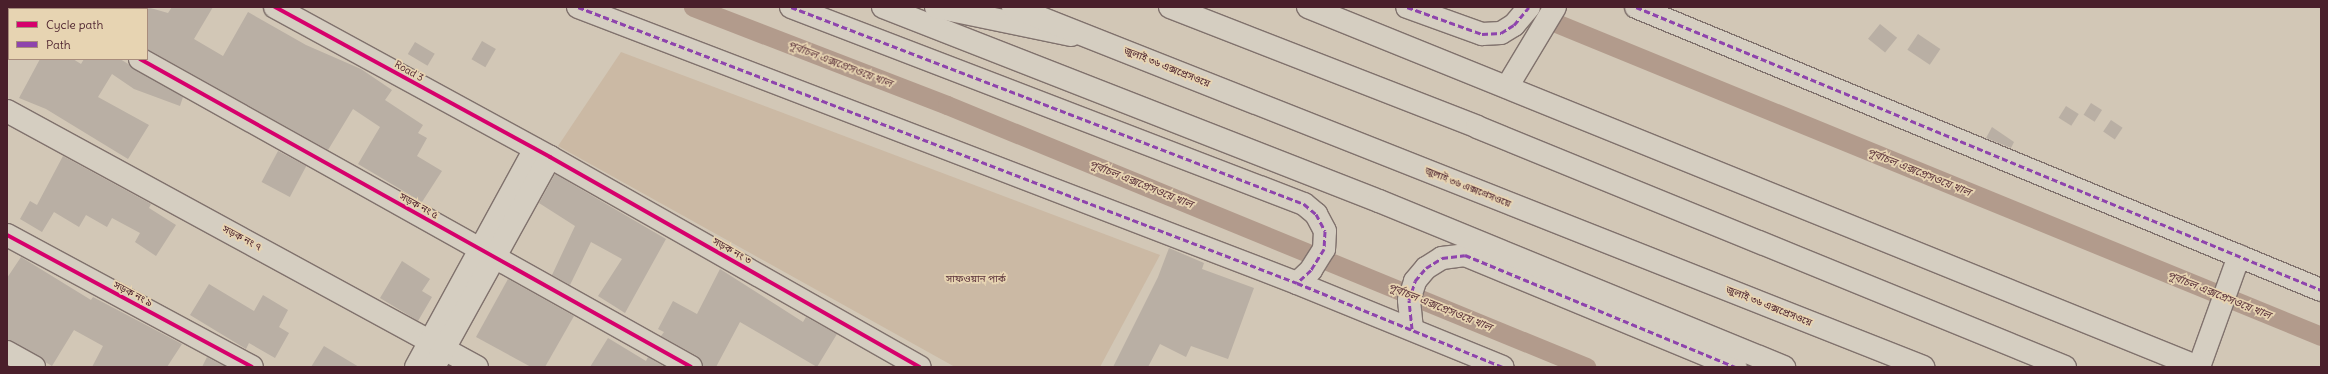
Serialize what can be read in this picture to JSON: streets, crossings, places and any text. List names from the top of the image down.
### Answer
{
  "streets": {
    "main road": [
      "জুলাই ৩৬ এক্সপ্রেসওয়ে",
      "Road 3",
      "সড়ক নং ৫",
      "সড়ক নং ৭",
      "সড়ক নং ৩",
      "সড়ক নং ৯"
    ]
  },
  "crossings": [
    ["Road 3", "সড়ক নং ৩"]
  ],
  "water": ["পূর্বাচল এক্সপ্রেসওয়ে খাল"],
  "parks": ["সাফওয়ান পার্ক"],
  "legend": ["Cycle path", "Path"]
}
